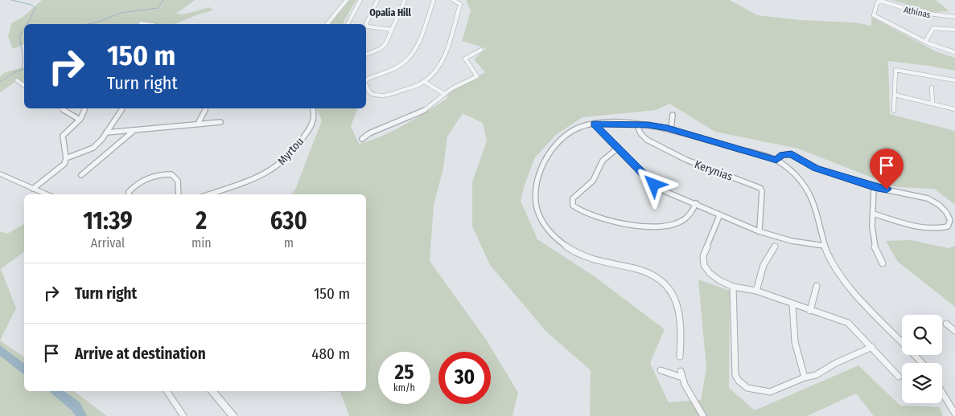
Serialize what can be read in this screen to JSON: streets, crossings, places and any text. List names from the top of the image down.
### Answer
{
  "streets": {
    "street": ["Athinas", "Myrtou", "Kerynias"]
  },
  "districts": ["Opalia Hill"],
  "page": {
    "turn": ["150 m", "Turn right"],
    "eta": [
      "11:39",
      "Arrival",
      "2",
      "min",
      "630",
      "m"
    ],
    "list": [
      {
        "name": "Turn right",
        "value": "150 m"
      },
      {
        "name": "Arrive at destination",
        "value": "480 m"
      }
    ],
    "speed": "25 km/h",
    "limit": "30"
  }
}
